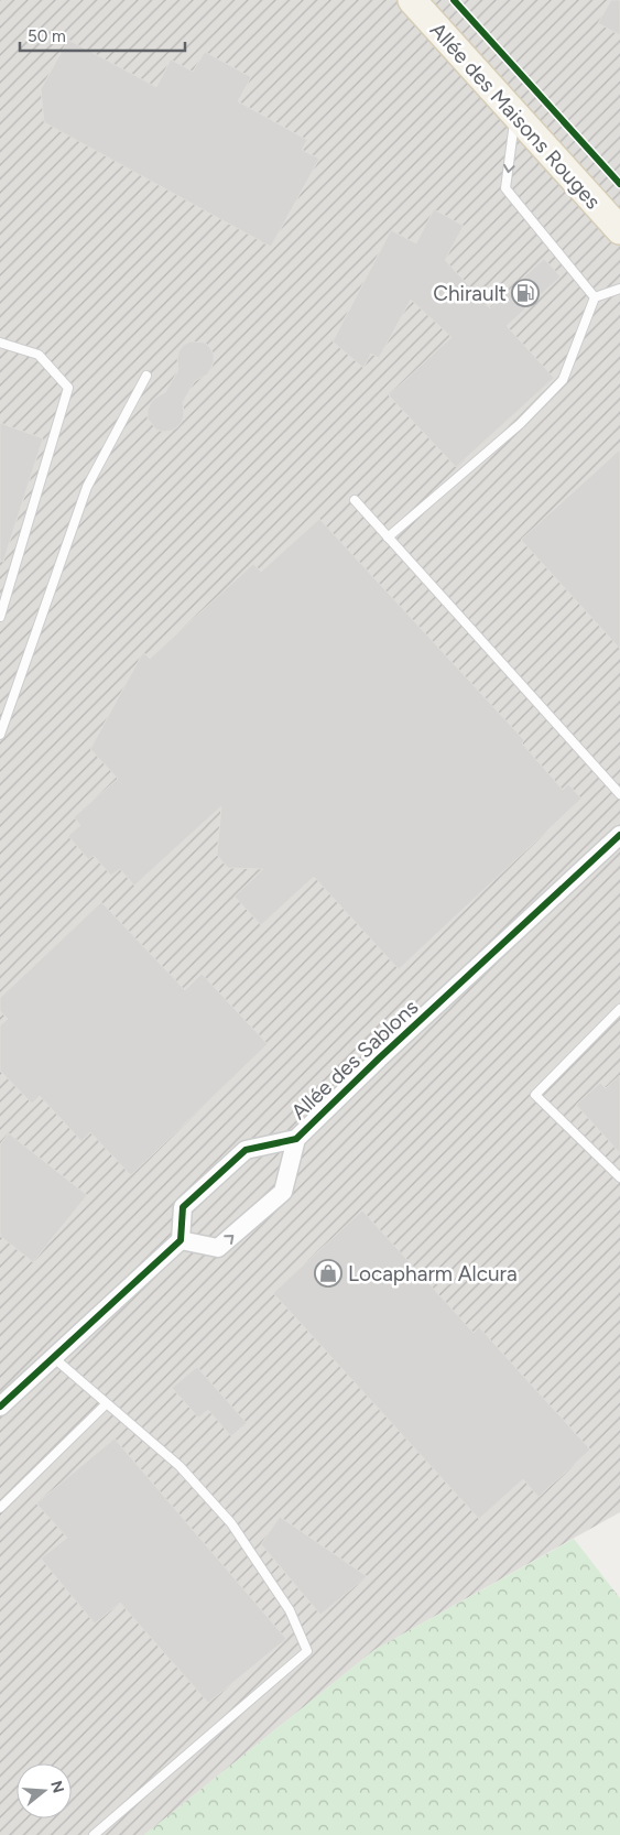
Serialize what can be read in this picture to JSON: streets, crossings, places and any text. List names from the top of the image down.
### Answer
{
  "streets": {
    "main road": ["Allée des Maisons Rouges"],
    "street": ["Allée des Sablons"]
  },
  "places": {
    "fuel station": ["Chirault"],
    "shop": ["Locapharm Alcura"]
  },
  "scale_bar": "50 m",
  "north": "right"
}
